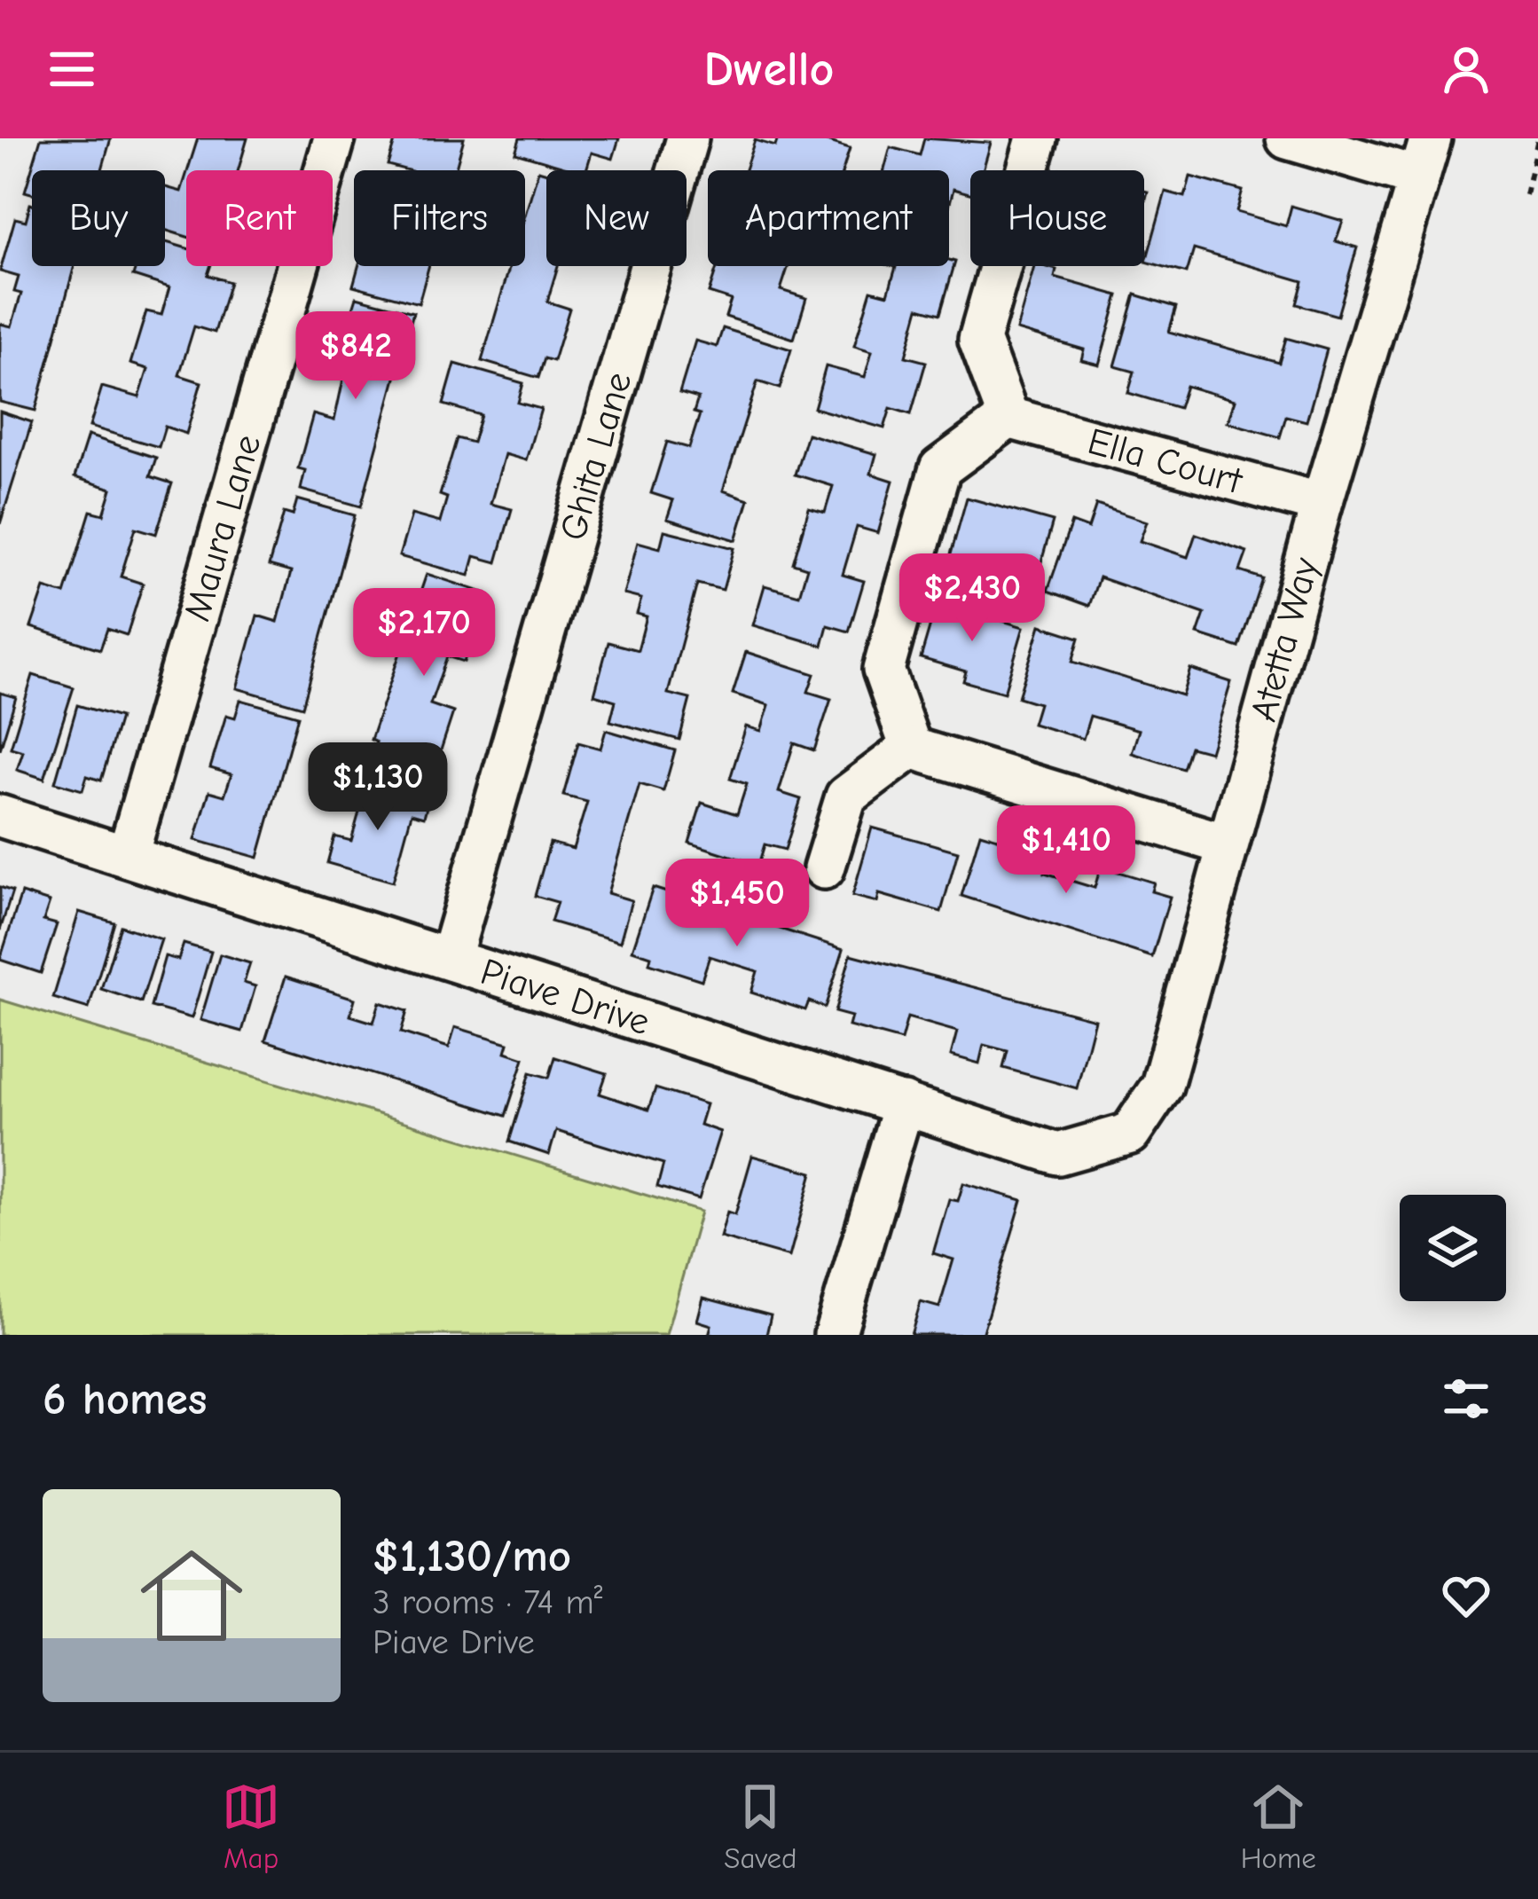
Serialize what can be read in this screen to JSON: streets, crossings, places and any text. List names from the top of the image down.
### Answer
{
  "streets": {
    "street": [
      "Ghita Lane",
      "Ella Court",
      "Maura Lane",
      "Atetta Way",
      "Piave Drive"
    ]
  },
  "crossings": [
    ["Ghita Lane", "Piave Drive"],
    ["Ella Court", "Atetta Way"],
    ["Maura Lane", "Piave Drive"],
    ["Atetta Way", "Piave Drive"]
  ],
  "page": {
    "header": "Dwello",
    "chip": [
      "Buy",
      "Rent",
      "Filters",
      "New",
      "Apartment",
      "House"
    ],
    "price": [
      "$842",
      "$2,430",
      "$2,170",
      "$1,130",
      "$1,410",
      "$1,450"
    ],
    "heading": "6 homes",
    "list": [
      {
        "name": "$1,130/mo",
        "note": "3 rooms · 74 m² · Piave Drive"
      }
    ],
    "tabs": ["Map", "Saved", "Home"]
  }
}
